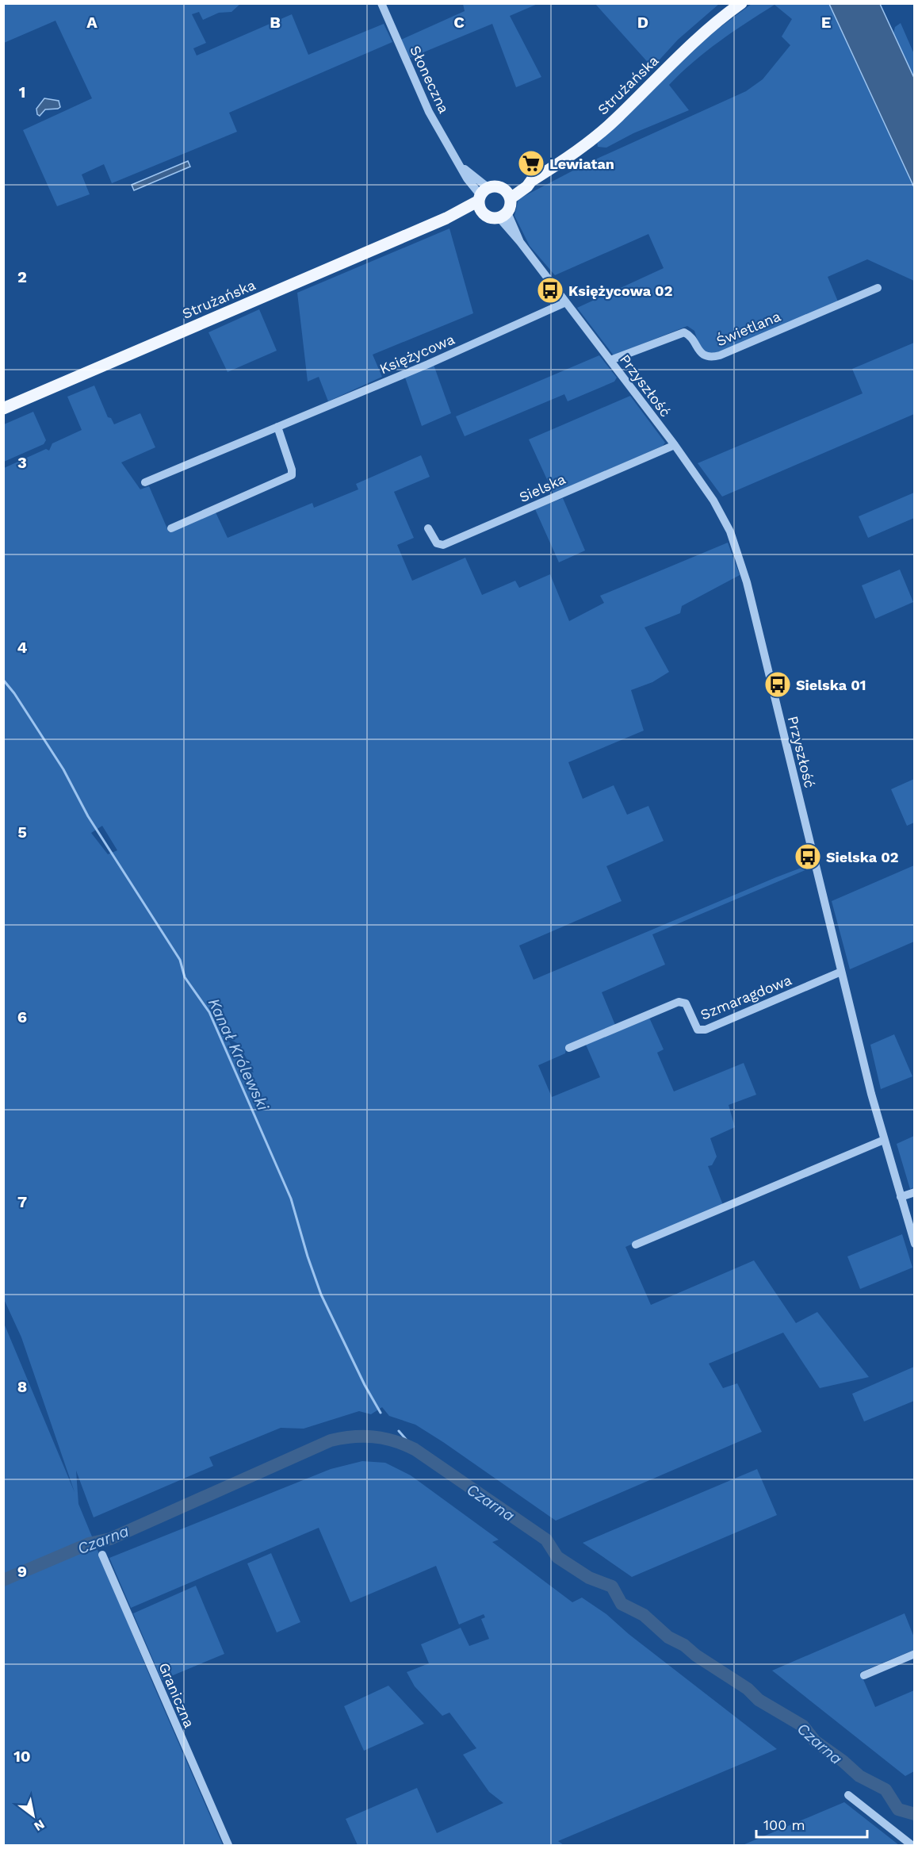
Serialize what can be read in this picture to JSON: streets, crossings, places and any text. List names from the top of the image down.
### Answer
{
  "streets": {
    "main road": ["Strużańska"],
    "street": [
      "Słoneczna",
      "Świetlana",
      "Księżycowa",
      "Przyszłość",
      "Sielska",
      "Szmaragdowa",
      "Graniczna"
    ]
  },
  "crossings": [
    ["Słoneczna", "Strużańska"],
    ["Świetlana", "Przyszłość"],
    ["Księżycowa", "Przyszłość"],
    ["Przyszłość", "Sielska"],
    ["Przyszłość", "Szmaragdowa"]
  ],
  "water": ["Kanał Królewski", "Czarna"],
  "places": {
    "supermarket": ["Lewiatan"],
    "bus stop": ["Księżycowa 02", "Sielska 01", "Sielska 02"]
  },
  "scale_bar": "100 m",
  "north": "bottom right",
  "grid": {
    "columns": [
      "A",
      "B",
      "C",
      "D",
      "E"
    ],
    "rows": [
      "1",
      "2",
      "3",
      "4",
      "5",
      "6",
      "7",
      "8",
      "9",
      "10"
    ]
  }
}
